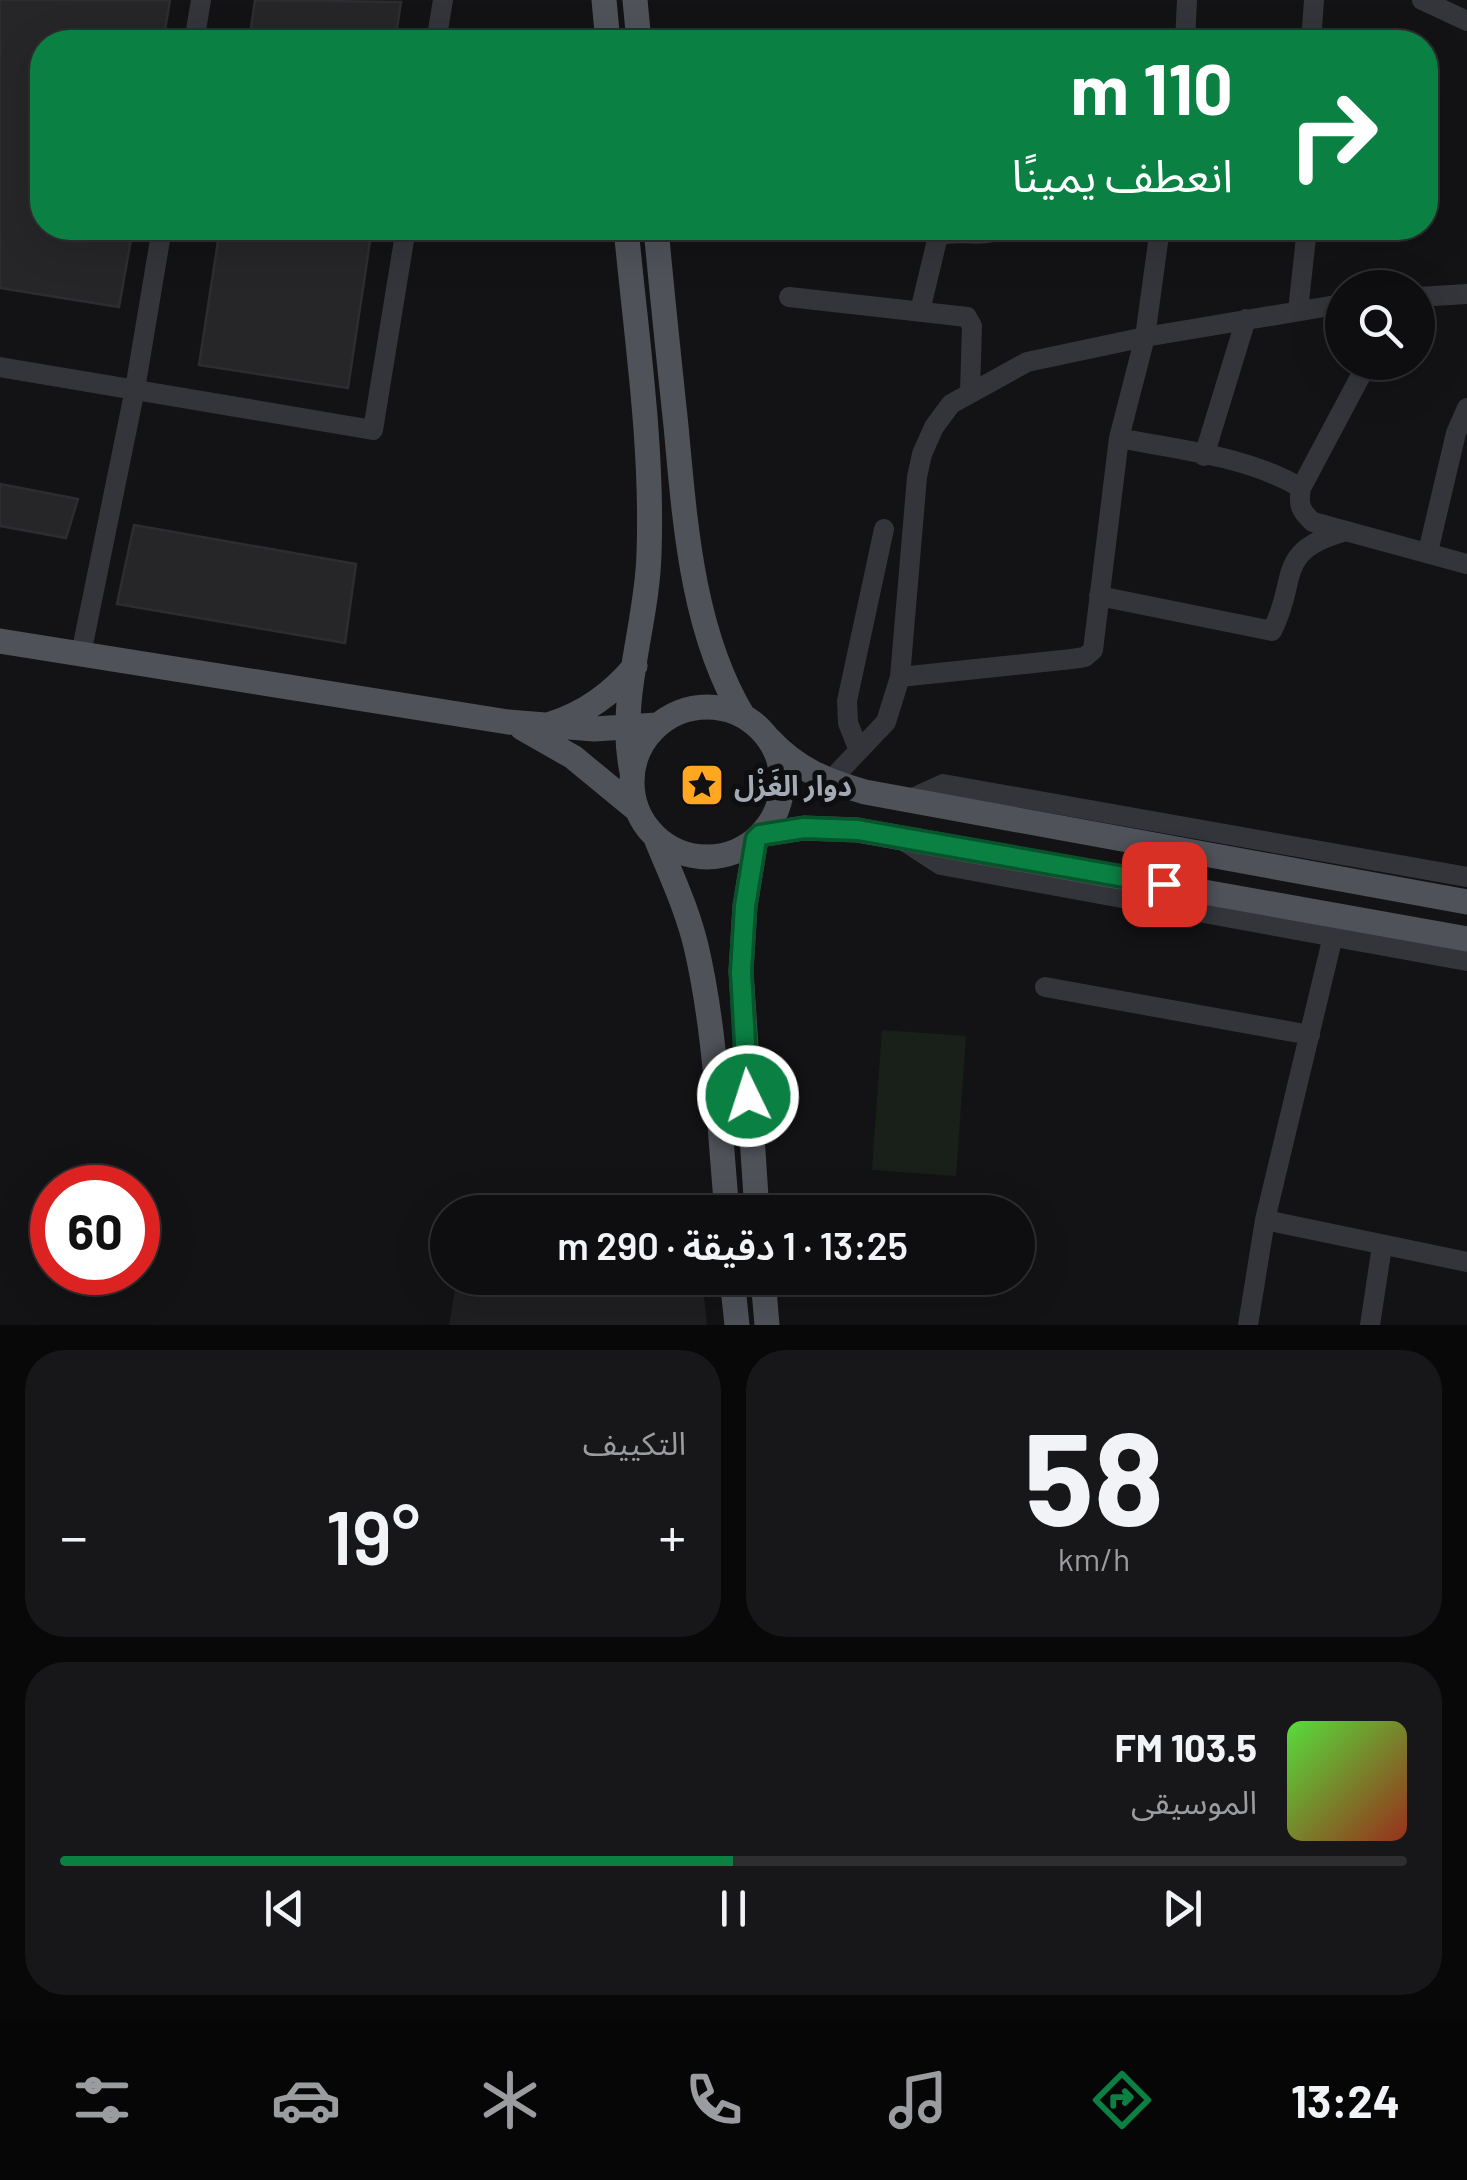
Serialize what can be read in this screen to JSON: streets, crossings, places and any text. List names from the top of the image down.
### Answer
{
  "places": {
    "place": ["دوار الغَزْل"]
  },
  "page": {
    "turn": ["110 m", "انعطف يمينًا"],
    "limit": "60",
    "trip": "13:25 · 1 دقيقة · 290 m",
    "tile": [
      ["58", "km/h"],
      "التكييف"
    ],
    "heat": ["−", "19°", "+"],
    "song": ["103.5 FM", "الموسيقى"],
    "tabs": "13:24"
  }
}
